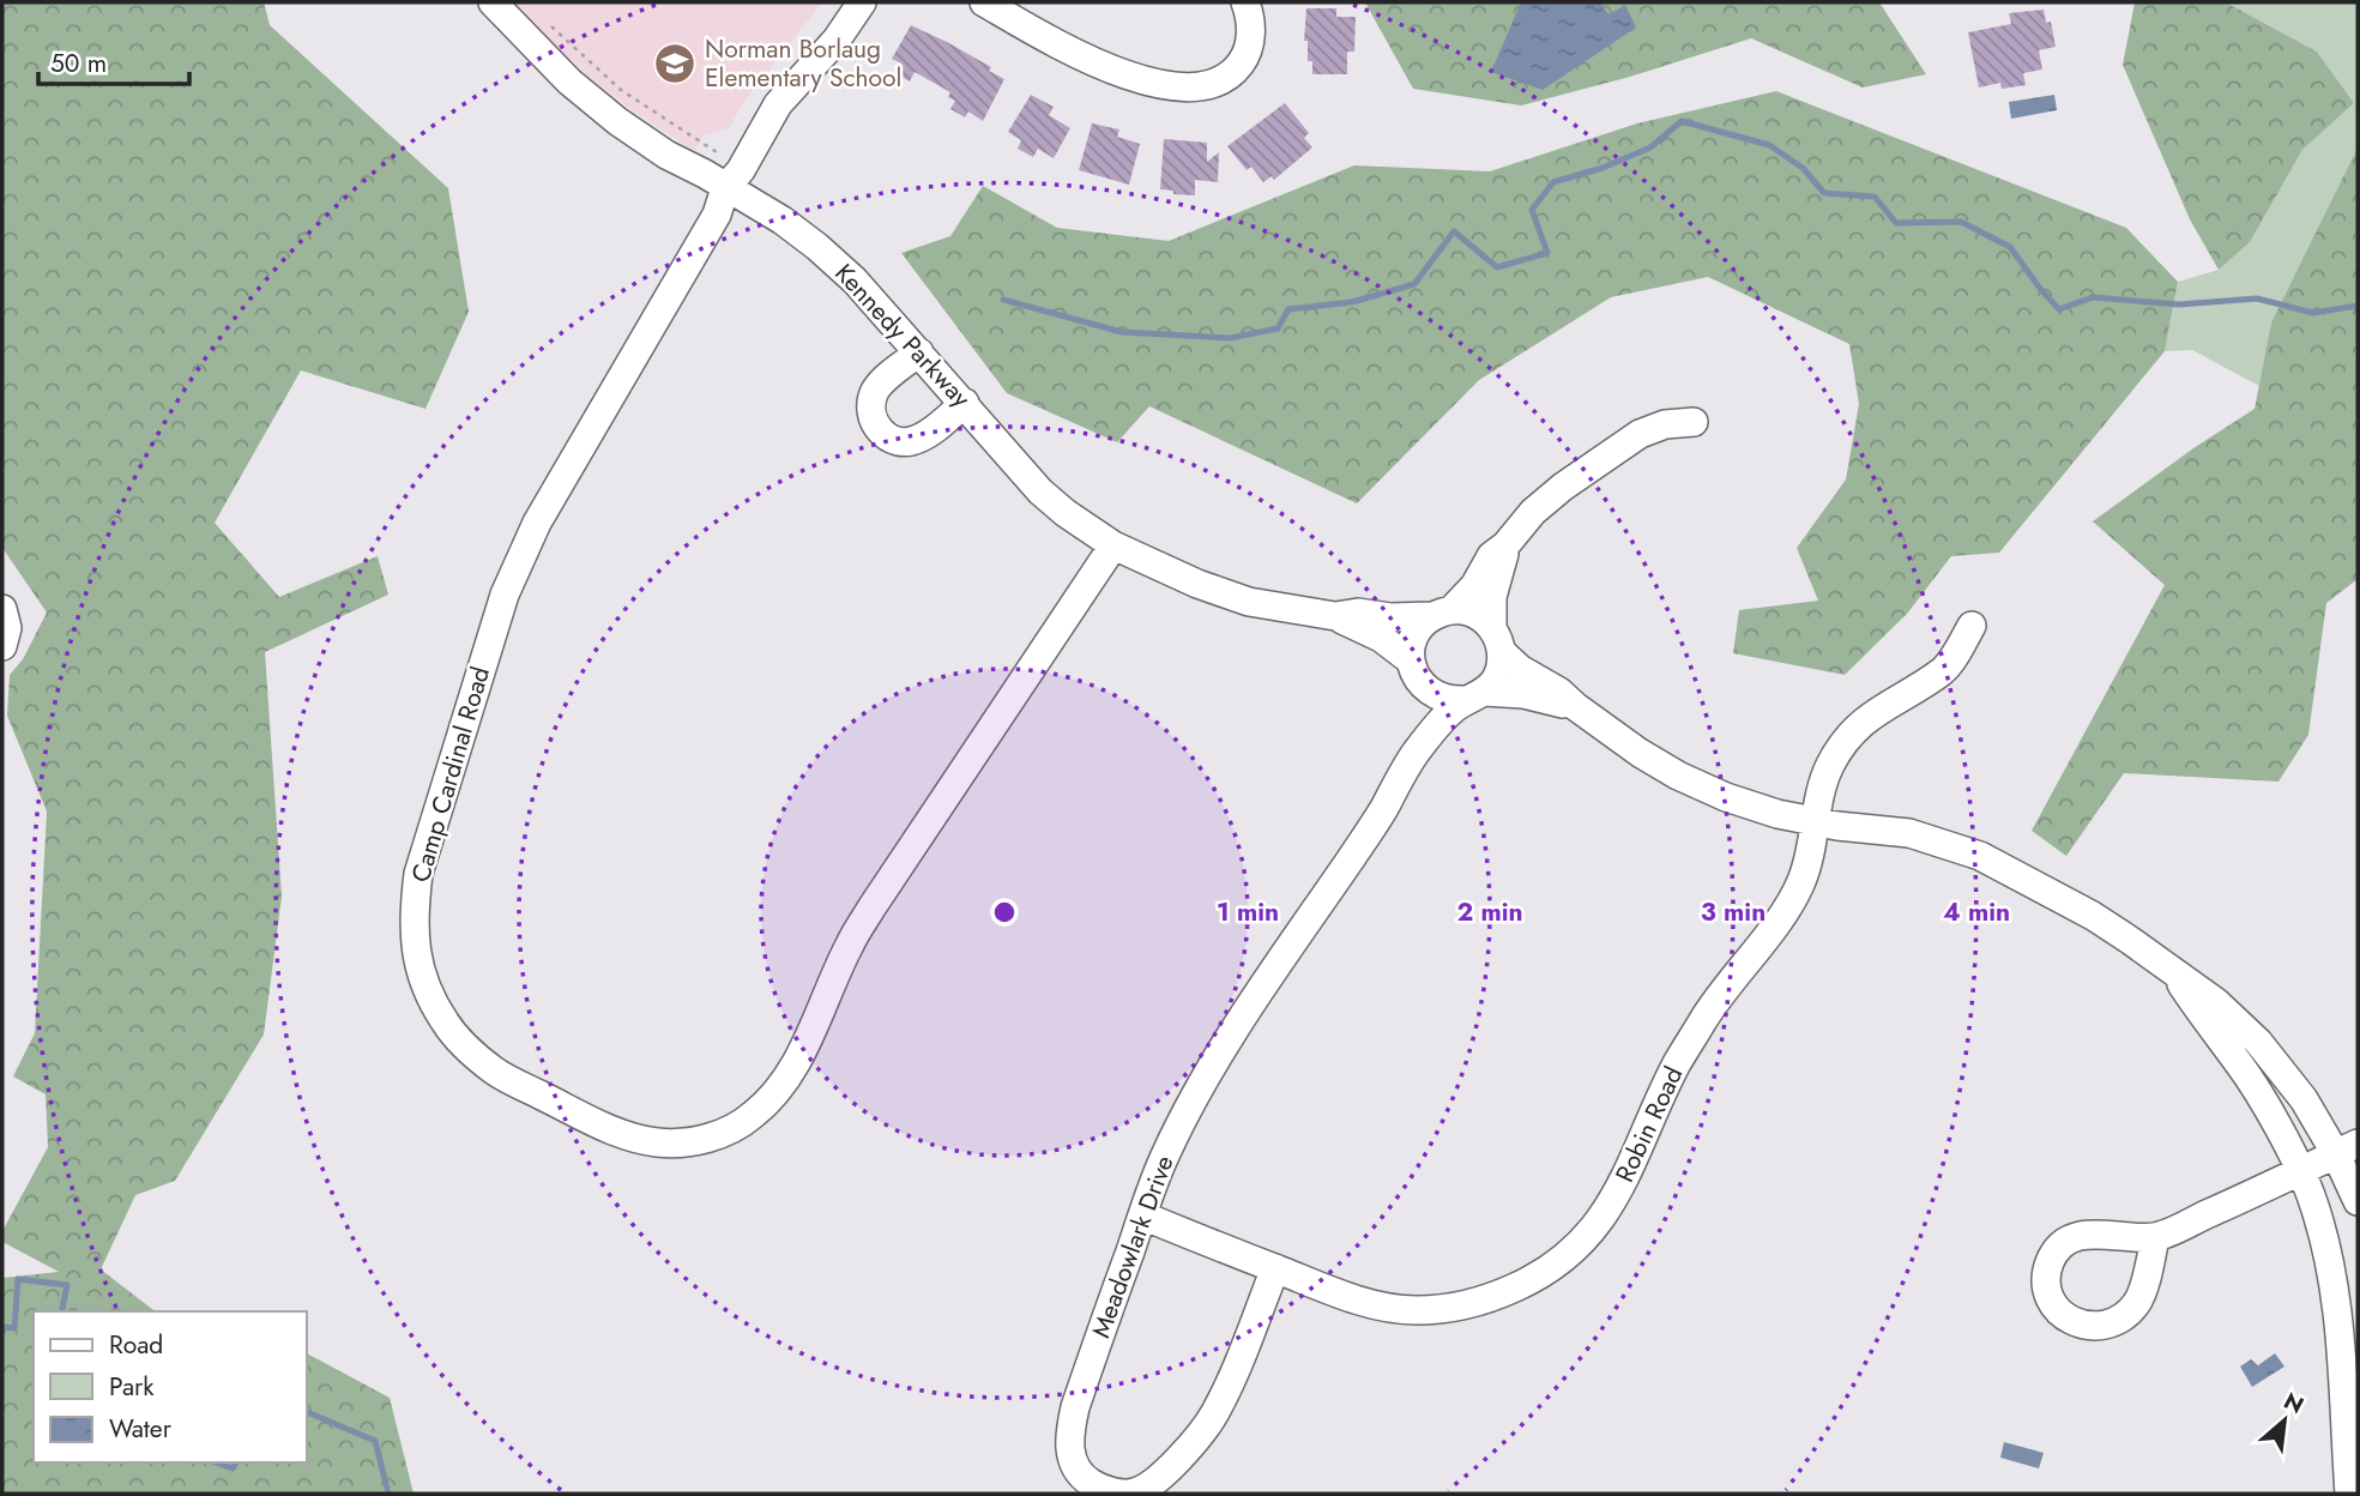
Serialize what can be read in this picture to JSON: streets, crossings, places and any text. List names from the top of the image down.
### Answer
{
  "streets": {
    "street": [
      "Kennedy Parkway",
      "Camp Cardinal Road",
      "Robin Road",
      "Meadowlark Drive"
    ]
  },
  "crossings": [
    ["Kennedy Parkway", "Camp Cardinal Road"],
    ["Kennedy Parkway", "Meadowlark Drive"],
    ["Robin Road", "Meadowlark Drive"]
  ],
  "places": {
    "school or university": ["Norman Borlaug Elementary School"]
  },
  "legend": ["Road", "Park", "Water"],
  "scale_bar": "50 m",
  "north": "top right",
  "rings": [
    "1 min",
    "2 min",
    "3 min",
    "4 min"
  ]
}
